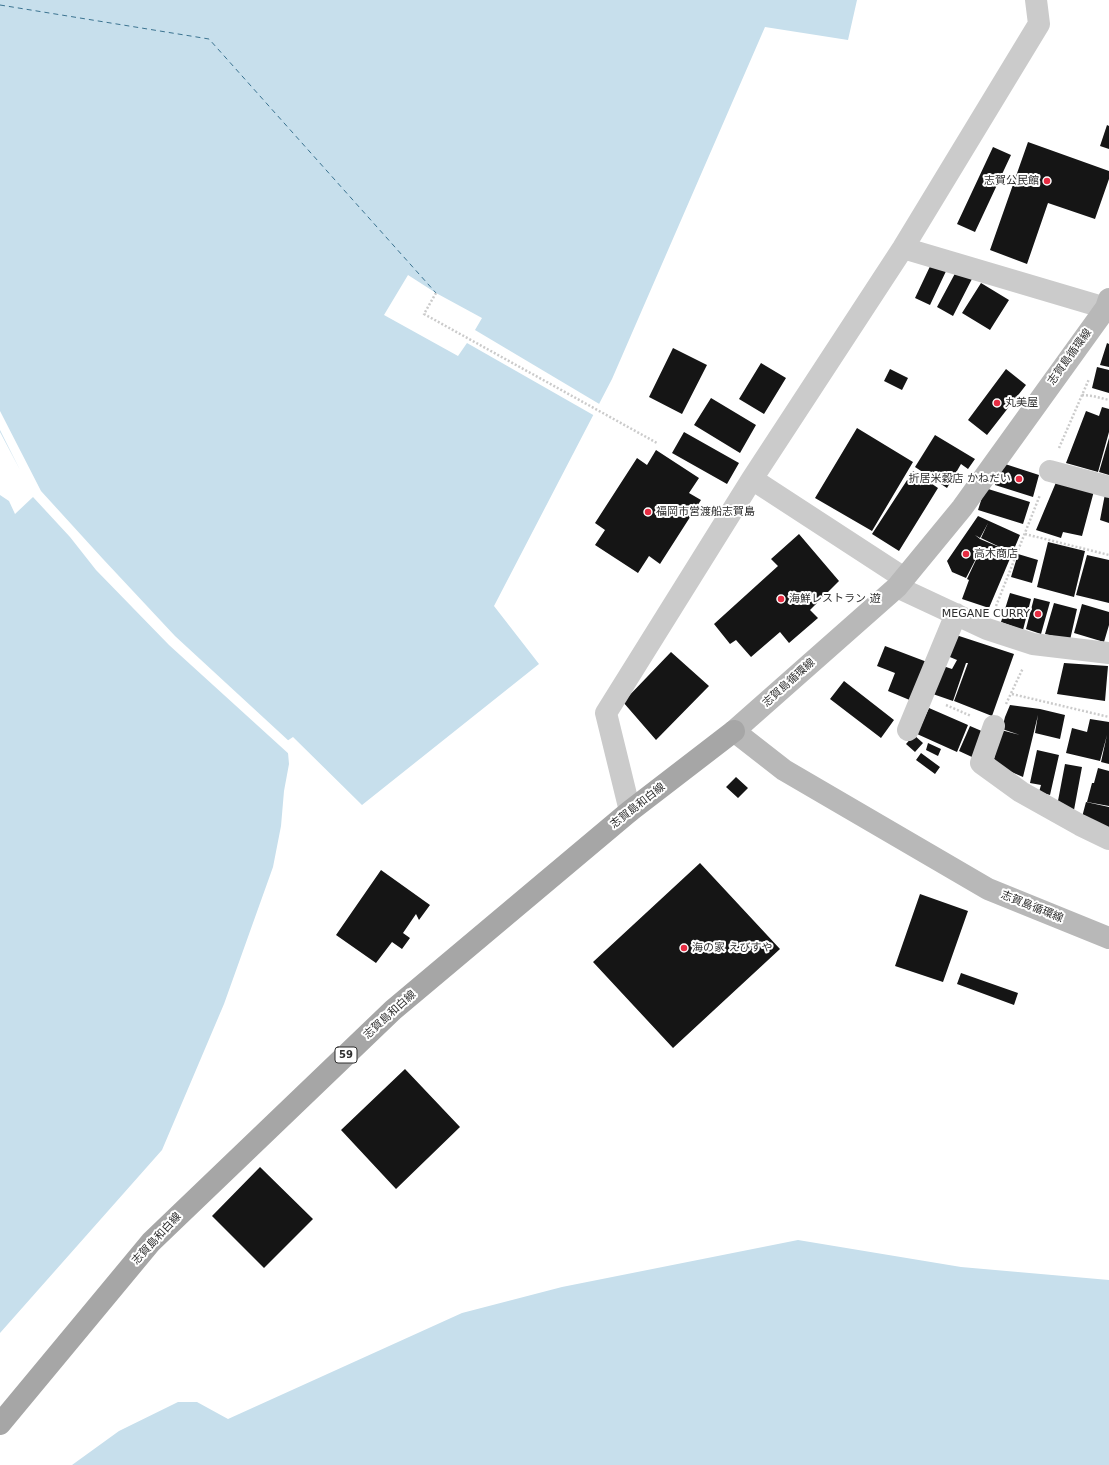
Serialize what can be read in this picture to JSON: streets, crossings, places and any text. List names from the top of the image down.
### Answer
{
  "streets": {
    "main road": ["志賀島循環線", "志賀島和白線", "59"]
  },
  "crossings": [
    ["志賀島循環線", "志賀島和白線"]
  ],
  "places": [
    "志賀公民館",
    "丸美屋",
    "折居米穀店 かねだい",
    "福岡市営渡船志賀島",
    "高木商店",
    "海鮮レストラン 遊",
    "MEGANE CURRY",
    "海の家 えびすや"
  ]
}
